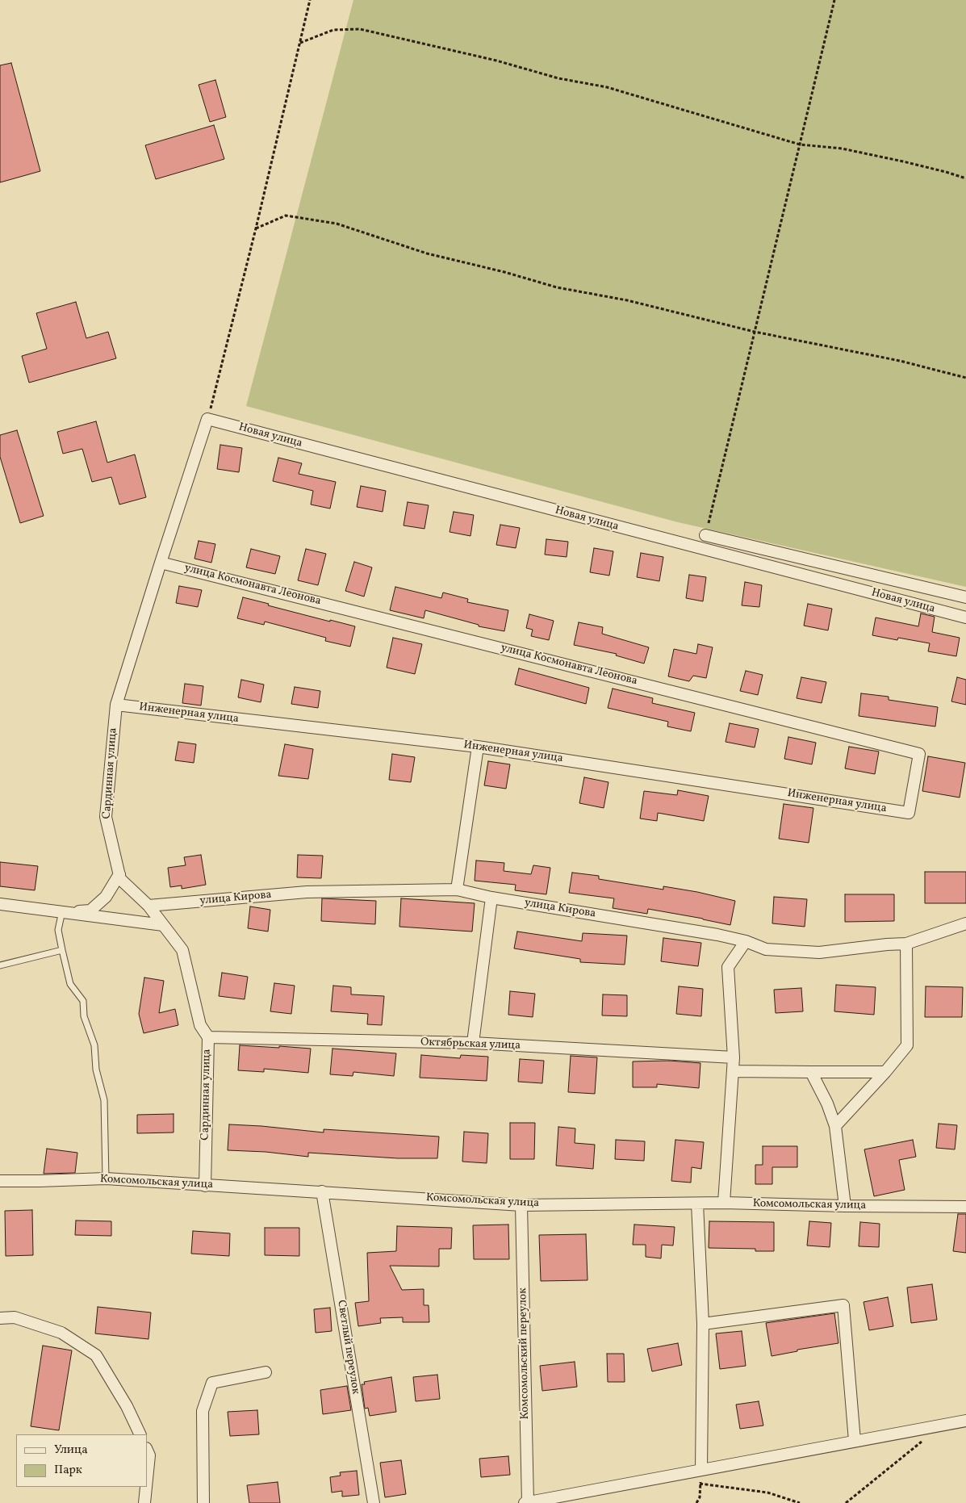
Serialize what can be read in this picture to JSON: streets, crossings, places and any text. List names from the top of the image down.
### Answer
{
  "streets": {
    "street": [
      "Новая улица",
      "улица Космонавта Леонова",
      "Инженерная улица",
      "Сардинная улица",
      "улица Кирова",
      "Октябрьская улица",
      "Комсомольская улица",
      "Светлый переулок",
      "Комсомольский переулок"
    ]
  },
  "crossings": [
    ["Новая улица", "Сардинная улица"],
    ["улица Космонавта Леонова", "Инженерная улица"],
    ["улица Космонавта Леонова", "Сардинная улица"],
    ["Инженерная улица", "Сардинная улица"],
    ["Сардинная улица", "улица Кирова"],
    ["Сардинная улица", "Октябрьская улица"],
    ["Сардинная улица", "Комсомольская улица"],
    ["Комсомольская улица", "Светлый переулок"],
    ["Комсомольская улица", "Комсомольский переулок"]
  ],
  "legend": ["Улица", "Парк"]
}
